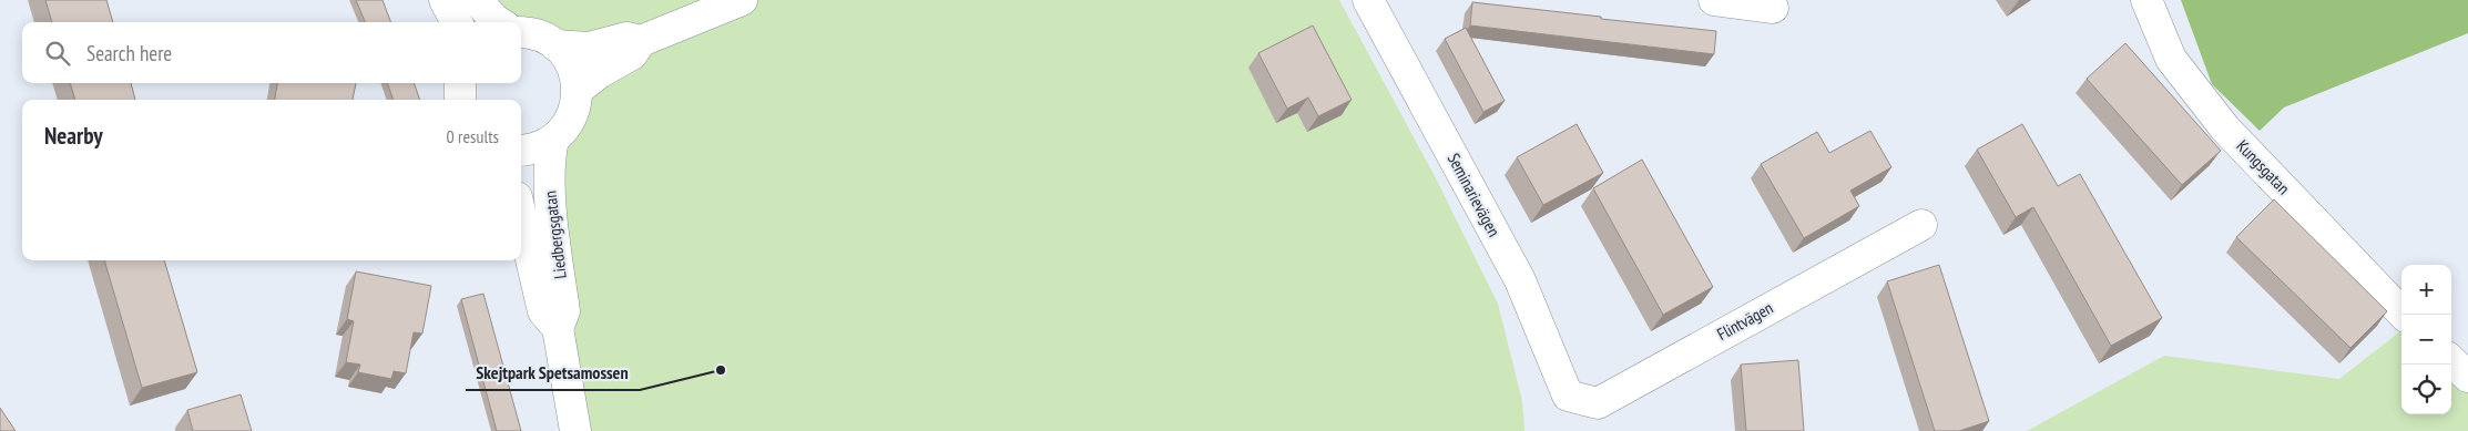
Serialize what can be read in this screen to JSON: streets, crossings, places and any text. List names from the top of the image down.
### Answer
{
  "streets": {
    "street": [
      "Kungsgatan",
      "Seminarievägen",
      "Liedbergsgatan",
      "Flintvägen"
    ]
  },
  "crossings": [
    ["Seminarievägen", "Flintvägen"]
  ],
  "places": ["Skejtpark Spetsamossen"],
  "page": {
    "search": "Search here",
    "heading": ["Nearby", "0 results"],
    "map_buttons": ["+", "−"]
  }
}
